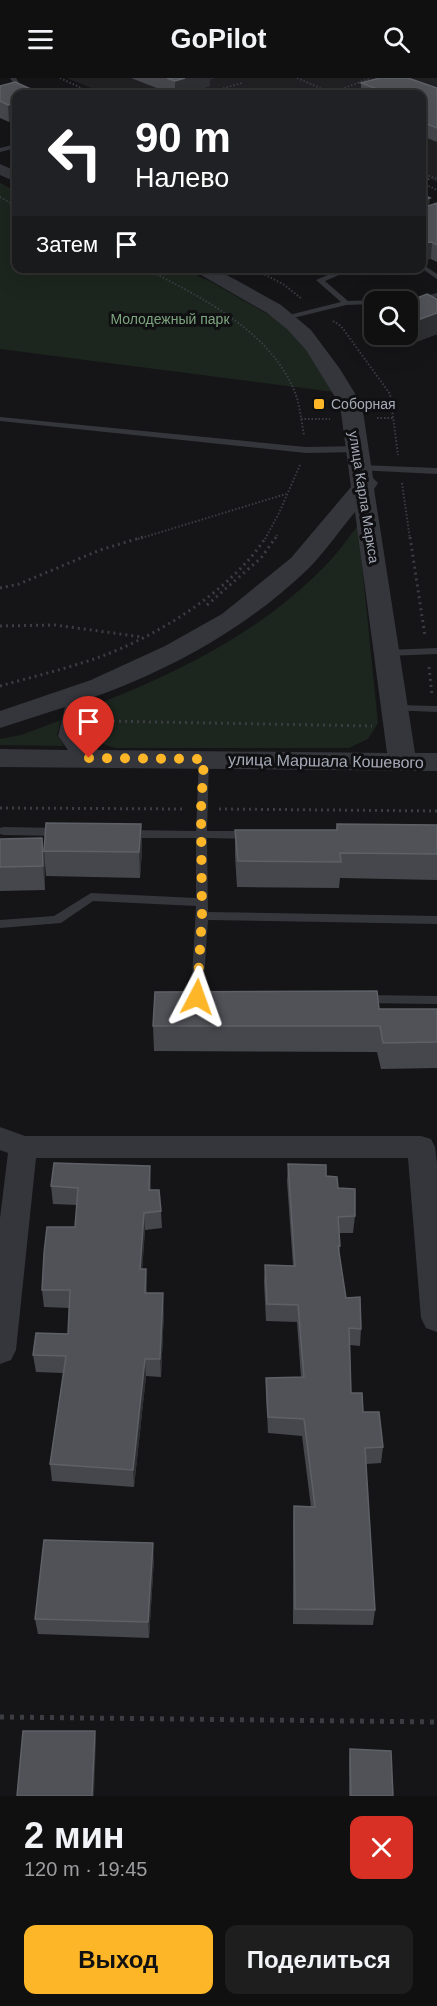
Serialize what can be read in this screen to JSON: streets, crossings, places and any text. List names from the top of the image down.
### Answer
{
  "streets": {
    "street": ["улица Карла Маркса", "улица Маршала Кошевого"]
  },
  "crossings": [
    ["улица Карла Маркса", "улица Маршала Кошевого"]
  ],
  "parks": ["Молодежный парк"],
  "places": {
    "transit": ["Соборная"]
  },
  "page": {
    "header": "GoPilot",
    "turn": ["90 m", "Налево"],
    "then": "Затем",
    "heading": ["2 мин", "120 m · 19:45"],
    "buttons": ["Выход", "Поделиться"]
  }
}
